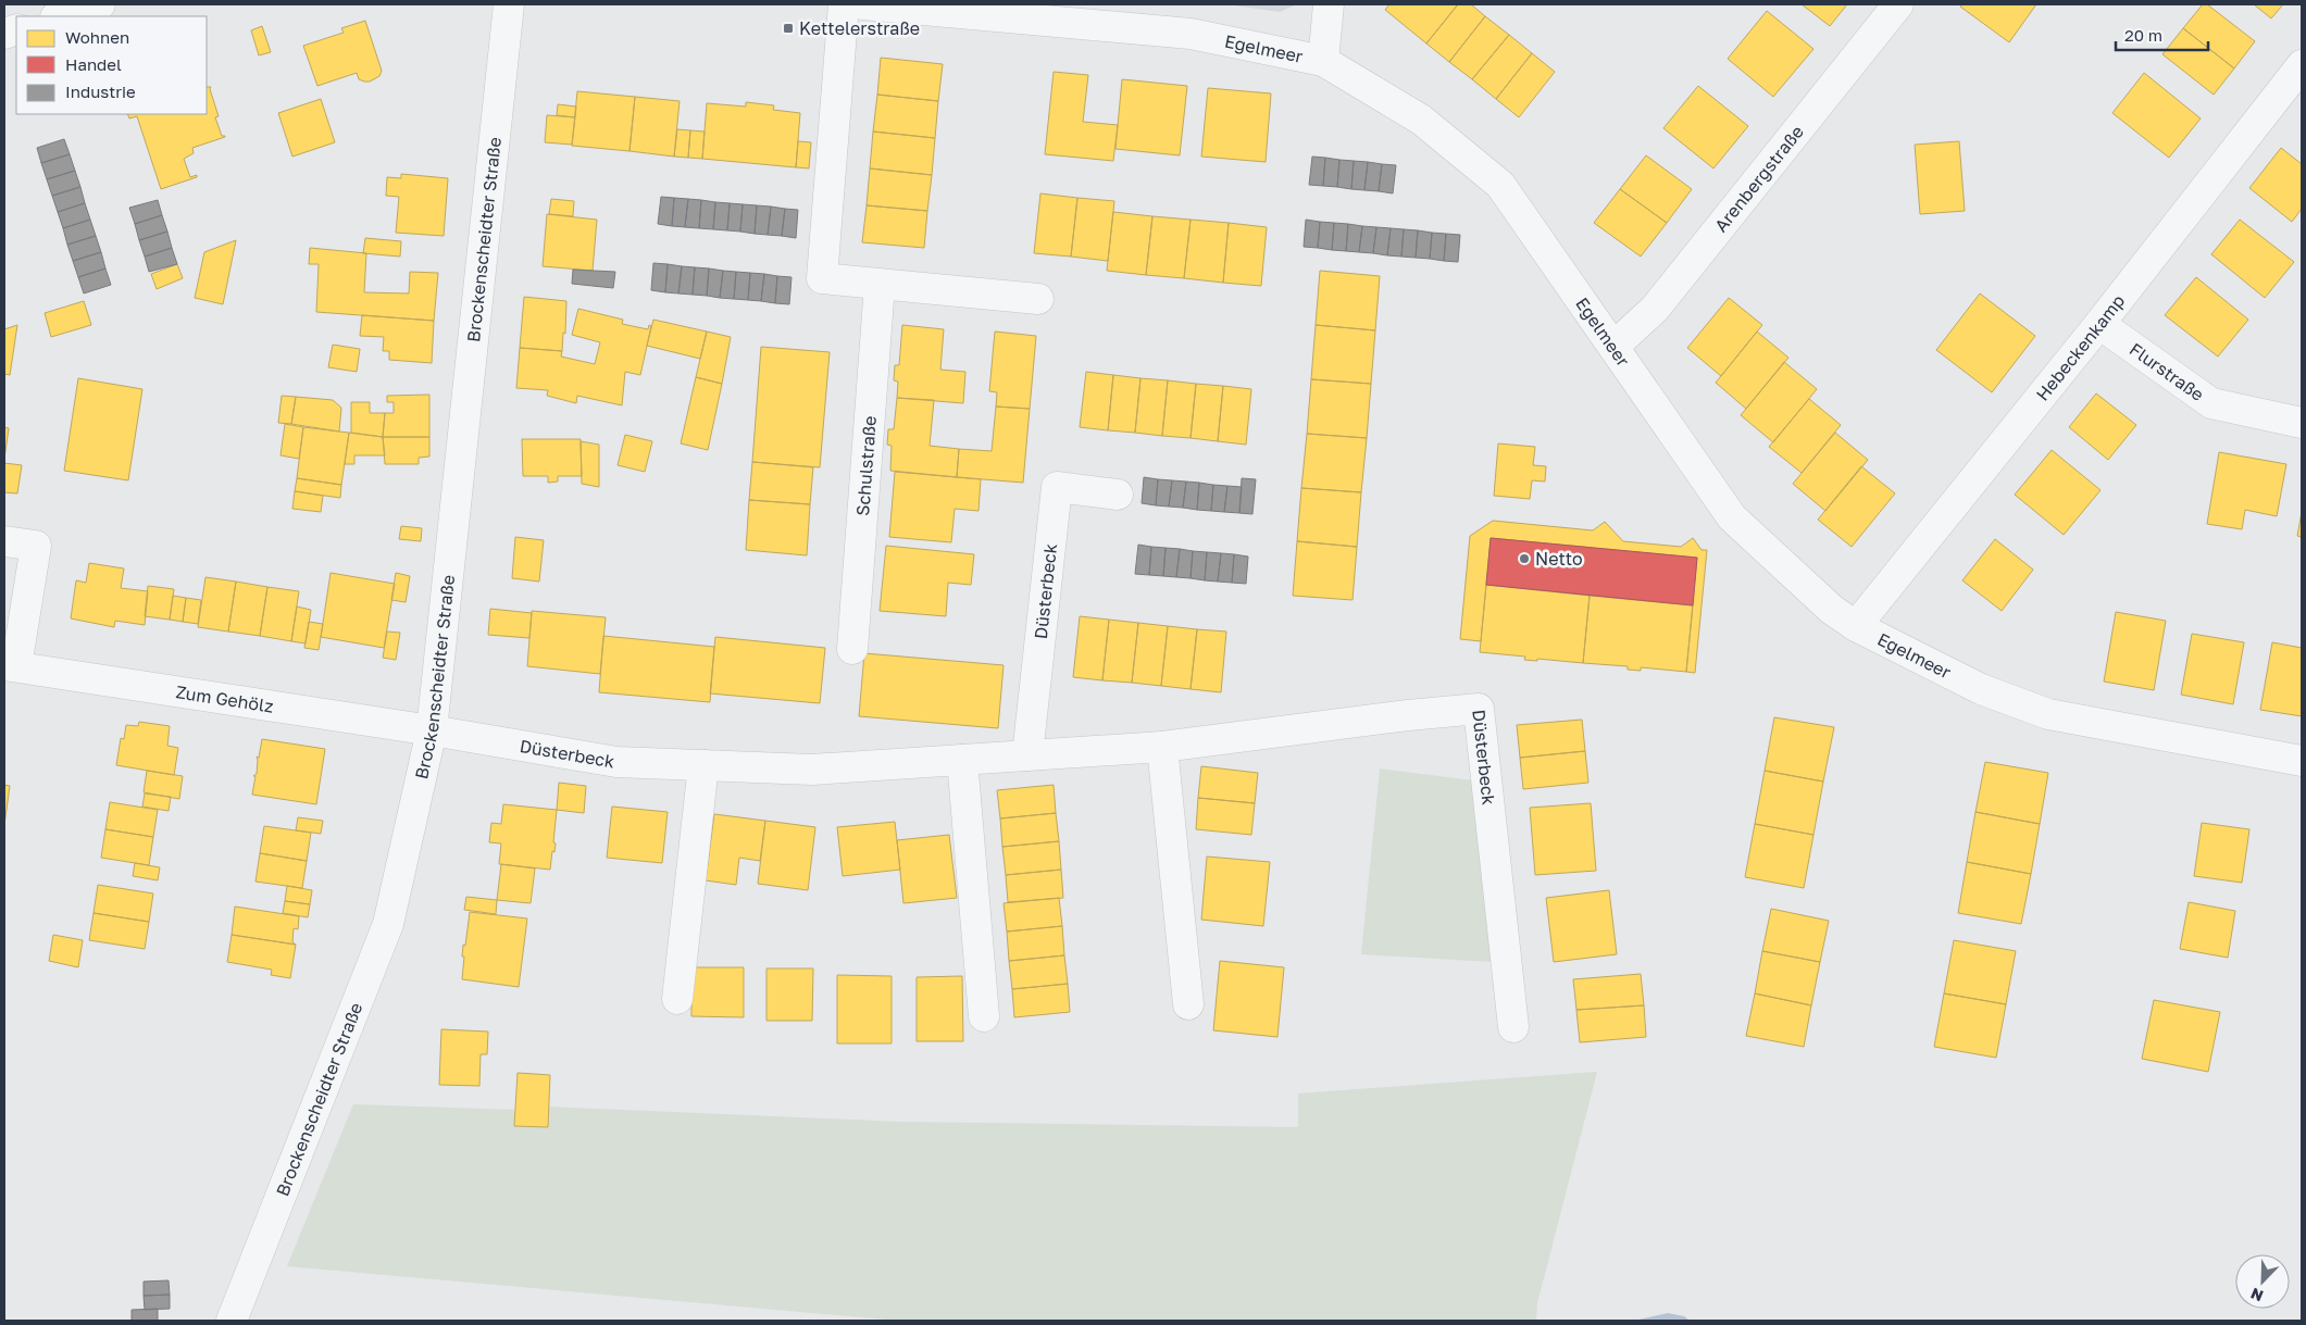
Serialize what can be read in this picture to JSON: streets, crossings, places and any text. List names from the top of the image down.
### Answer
{
  "streets": {
    "street": [
      "Egelmeer",
      "Arenbergstraße",
      "Brockenscheidter Straße",
      "Hebeckenkamp",
      "Flurstraße",
      "Schulstraße",
      "Düsterbeck",
      "Zum Gehölz"
    ]
  },
  "crossings": [
    ["Egelmeer", "Arenbergstraße"],
    ["Egelmeer", "Hebeckenkamp"],
    ["Brockenscheidter Straße", "Düsterbeck"],
    ["Brockenscheidter Straße", "Zum Gehölz"],
    ["Hebeckenkamp", "Flurstraße"],
    ["Düsterbeck", "Zum Gehölz"]
  ],
  "places": {
    "transit": ["Kettelerstraße"],
    "other": ["Netto"]
  },
  "legend": ["Wohnen", "Handel", "Industrie"],
  "scale_bar": "20 m",
  "north": "bottom left"
}
